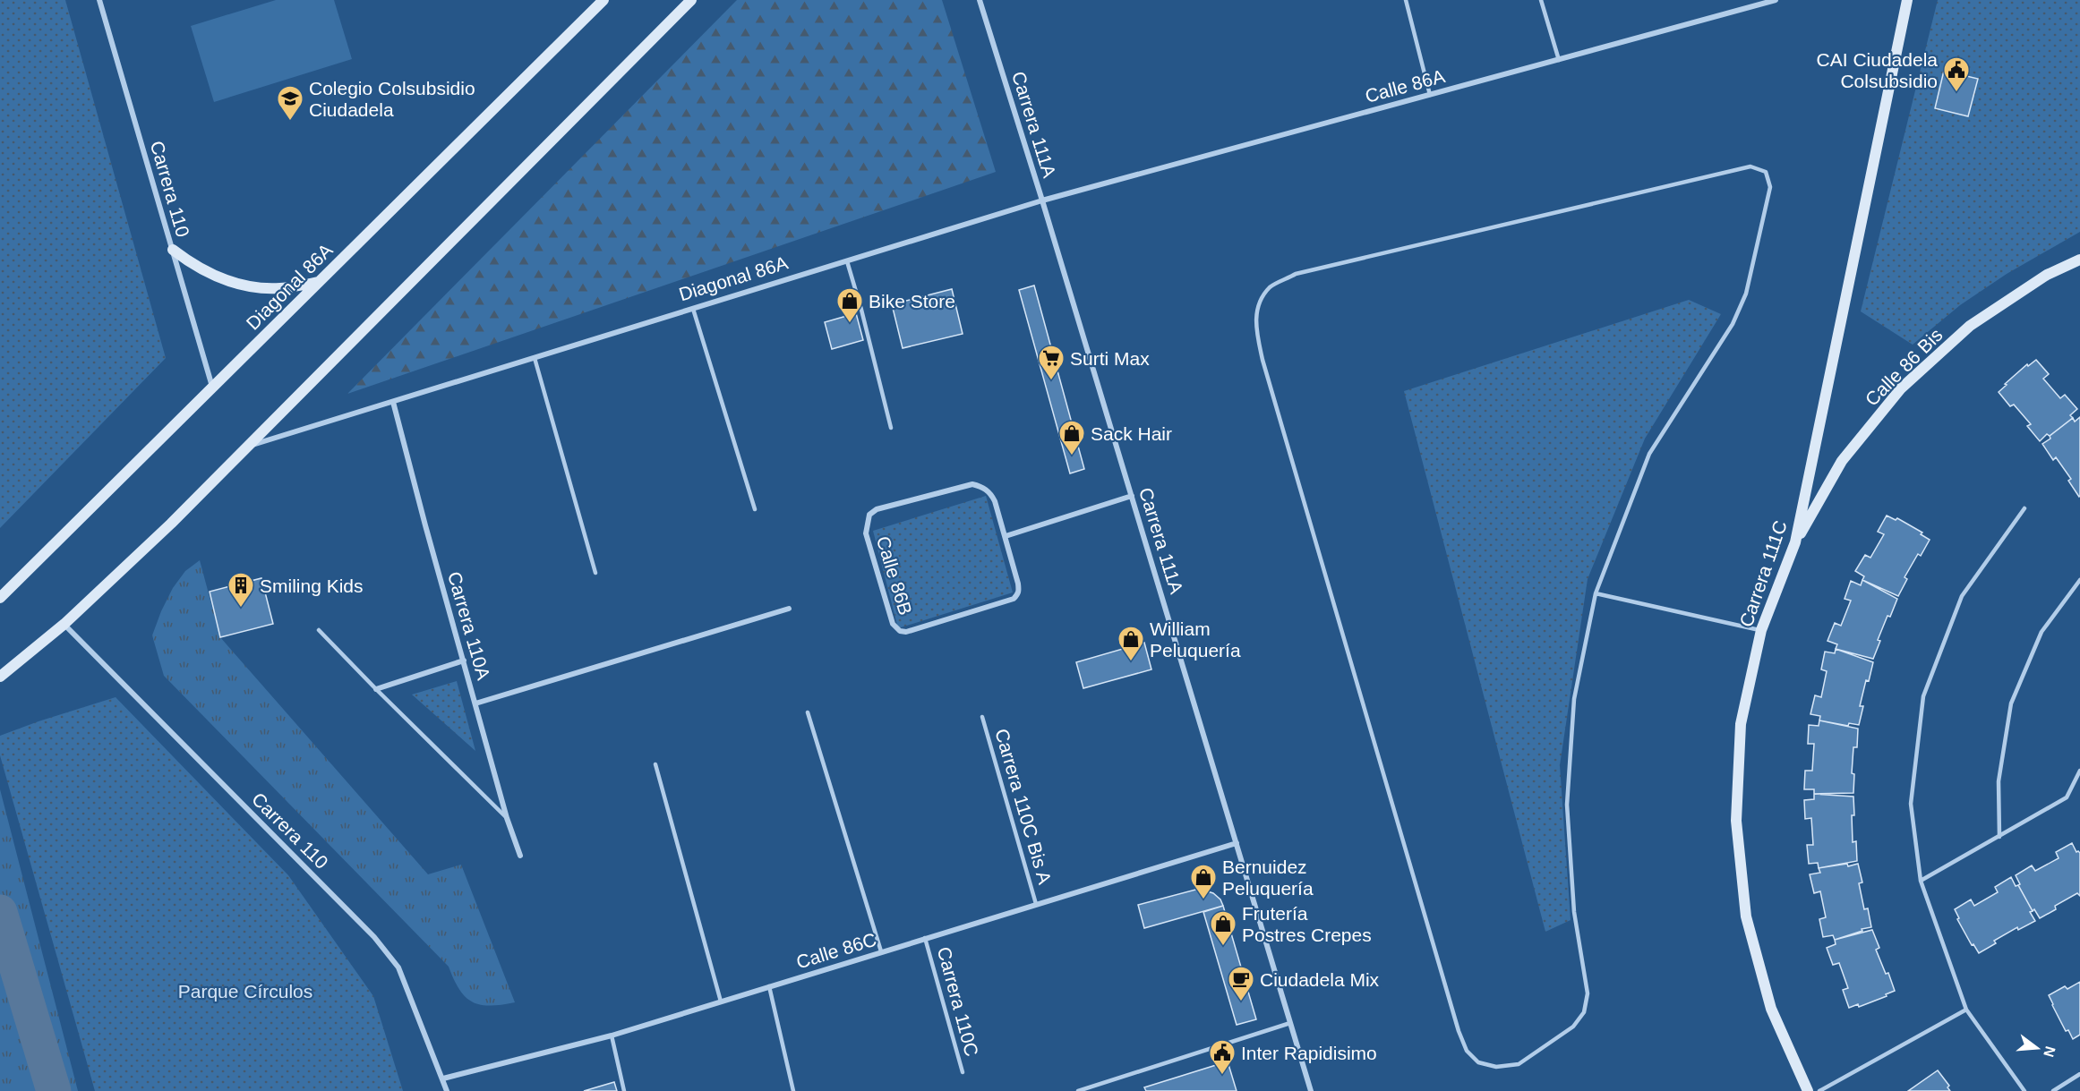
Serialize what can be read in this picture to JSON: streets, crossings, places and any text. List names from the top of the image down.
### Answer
{
  "streets": {
    "street": [
      "Calle 86A",
      "Carrera 111A",
      "Carrera 110",
      "Diagonal 86A",
      "Calle 86 Bis",
      "Carrera 111C",
      "Calle 86B",
      "Carrera 110A",
      "Calle 86C"
    ],
    "lane": ["Carrera 110C Bis A", "Carrera 110C"]
  },
  "crossings": [
    ["Calle 86A", "Carrera 111A"],
    ["Calle 86A", "Diagonal 86A"],
    ["Carrera 111A", "Diagonal 86A"],
    ["Carrera 111A", "Calle 86C"],
    ["Carrera 110", "Diagonal 86A"],
    ["Carrera 110", "Calle 86C"],
    ["Diagonal 86A", "Carrera 110A"],
    ["Calle 86 Bis", "Carrera 111C"],
    ["Carrera 110C Bis A", "Calle 86C"],
    ["Calle 86C", "Carrera 110C"]
  ],
  "parks": ["Parque Círculos"],
  "places": {
    "public building": ["CAI Ciudadela Colsubsidio", "Inter Rapidisimo"],
    "school or university": ["Colegio Colsubsidio Ciudadela"],
    "shop": [
      "Bike Store",
      "Sack Hair",
      "William Peluquería",
      "Bernuidez Peluquería",
      "Frutería Postres Crepes"
    ],
    "supermarket": ["Surti Max"],
    "building": ["Smiling Kids"],
    "cafe": ["Ciudadela Mix"]
  },
  "north": "right"
}
